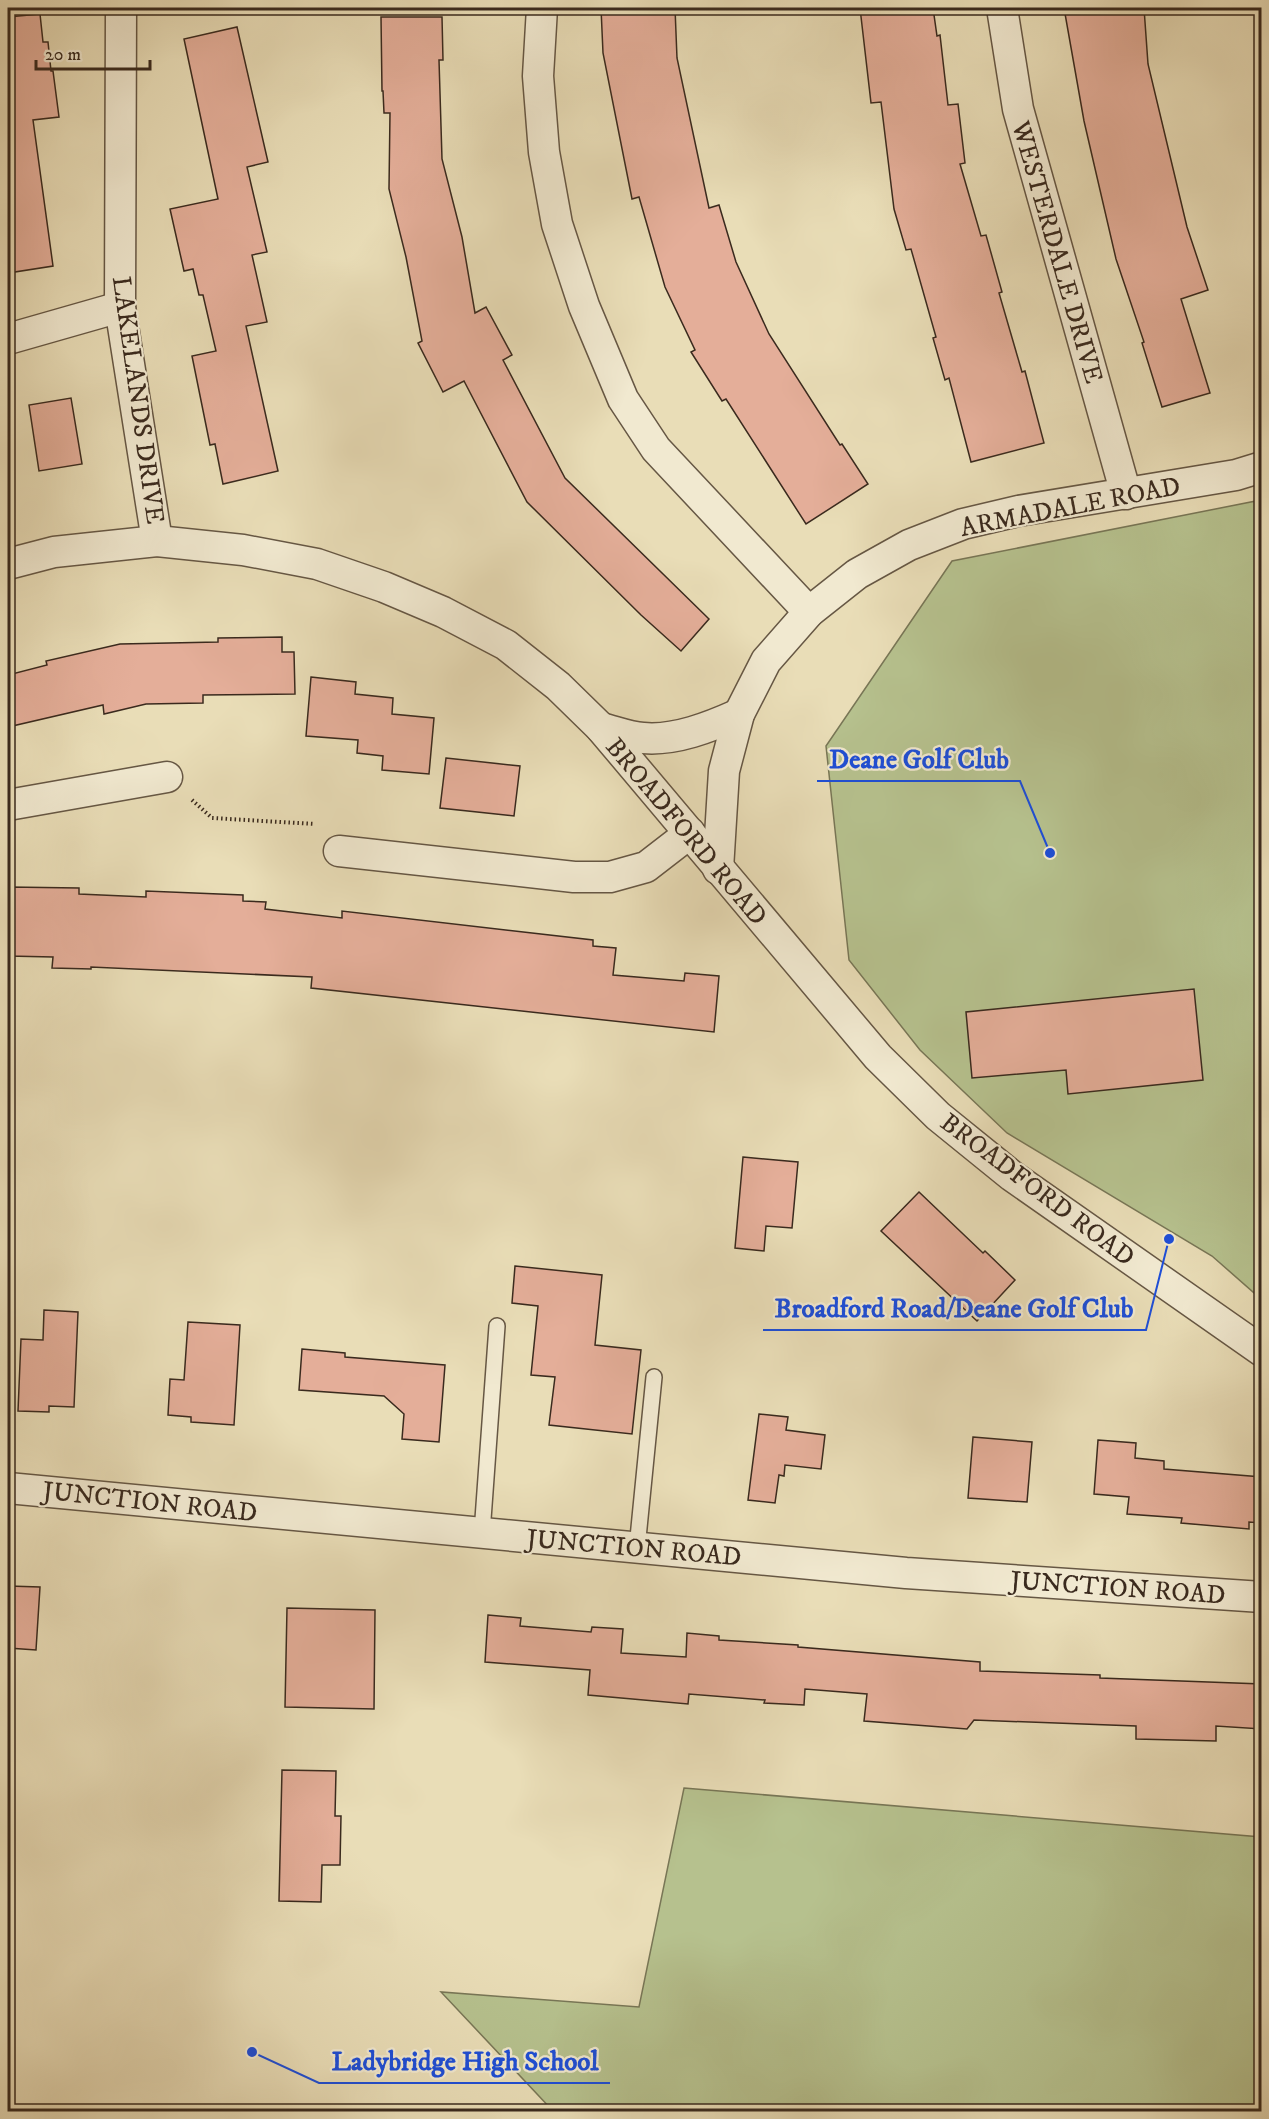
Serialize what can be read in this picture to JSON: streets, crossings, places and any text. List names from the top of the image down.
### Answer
{
  "streets": {
    "street": [
      "WESTERDALE DRIVE",
      "LAKELANDS DRIVE",
      "ARMADALE ROAD",
      "BROADFORD ROAD",
      "JUNCTION ROAD"
    ]
  },
  "crossings": [
    ["WESTERDALE DRIVE", "ARMADALE ROAD"],
    ["LAKELANDS DRIVE", "BROADFORD ROAD"],
    ["ARMADALE ROAD", "BROADFORD ROAD"]
  ],
  "places": ["Deane Golf Club", "Broadford Road/Deane Golf Club", "Ladybridge High School"],
  "scale_bar": "20 m"
}
